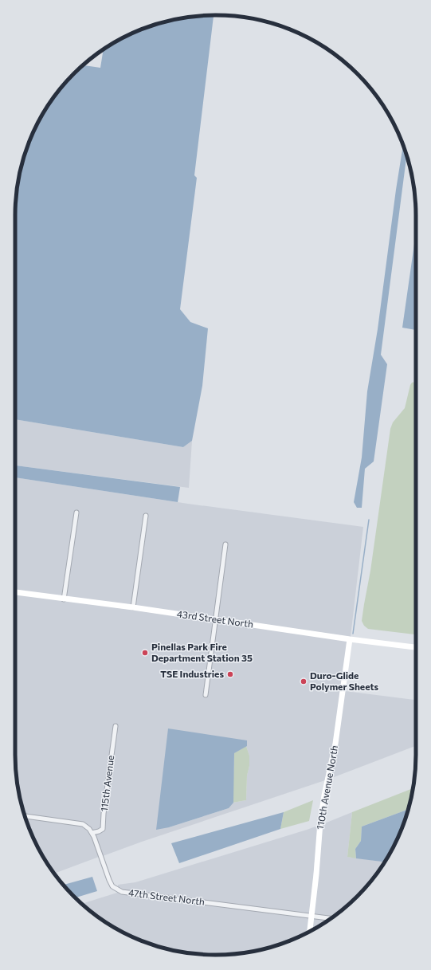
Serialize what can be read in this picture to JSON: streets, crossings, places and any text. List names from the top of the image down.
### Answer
{
  "streets": {
    "street": [
      "43rd Street North",
      "115th Avenue",
      "110th Avenue North",
      "47th Street North"
    ]
  },
  "crossings": [
    ["43rd Street North", "110th Avenue North"],
    ["115th Avenue", "47th Street North"],
    ["110th Avenue North", "47th Street North"]
  ],
  "places": ["Pinellas Park Fire Department Station 35", "TSE Industries", "Duro-Glide Polymer Sheets"]
}
